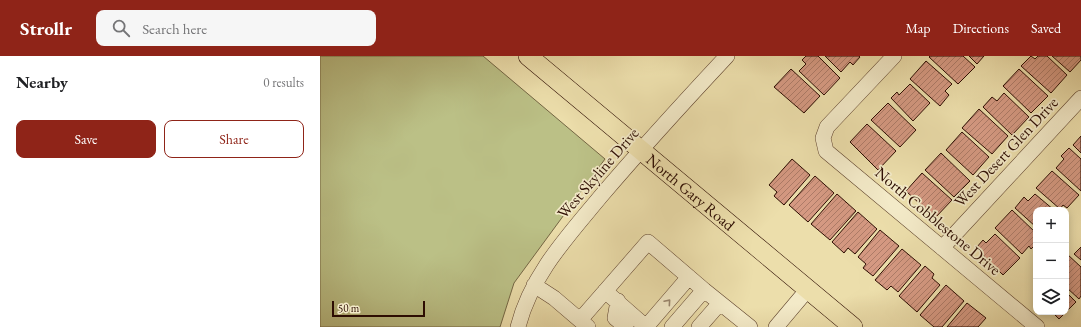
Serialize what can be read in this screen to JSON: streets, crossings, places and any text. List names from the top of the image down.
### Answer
{
  "streets": {
    "main road": ["North Gary Road"],
    "street": ["West Desert Glen Drive", "West Skyline Drive", "North Cobblestone Drive"]
  },
  "crossings": [
    ["West Desert Glen Drive", "North Cobblestone Drive"],
    ["West Skyline Drive", "North Gary Road"]
  ],
  "scale_bar": "50 m",
  "page": {
    "header": "Strollr",
    "search": "Search here",
    "nav": ["Map", "Directions", "Saved"],
    "heading": ["Nearby", "0 results"],
    "buttons": ["Save", "Share"],
    "map_buttons": ["+", "−"],
    "scale": "50 m"
  }
}
